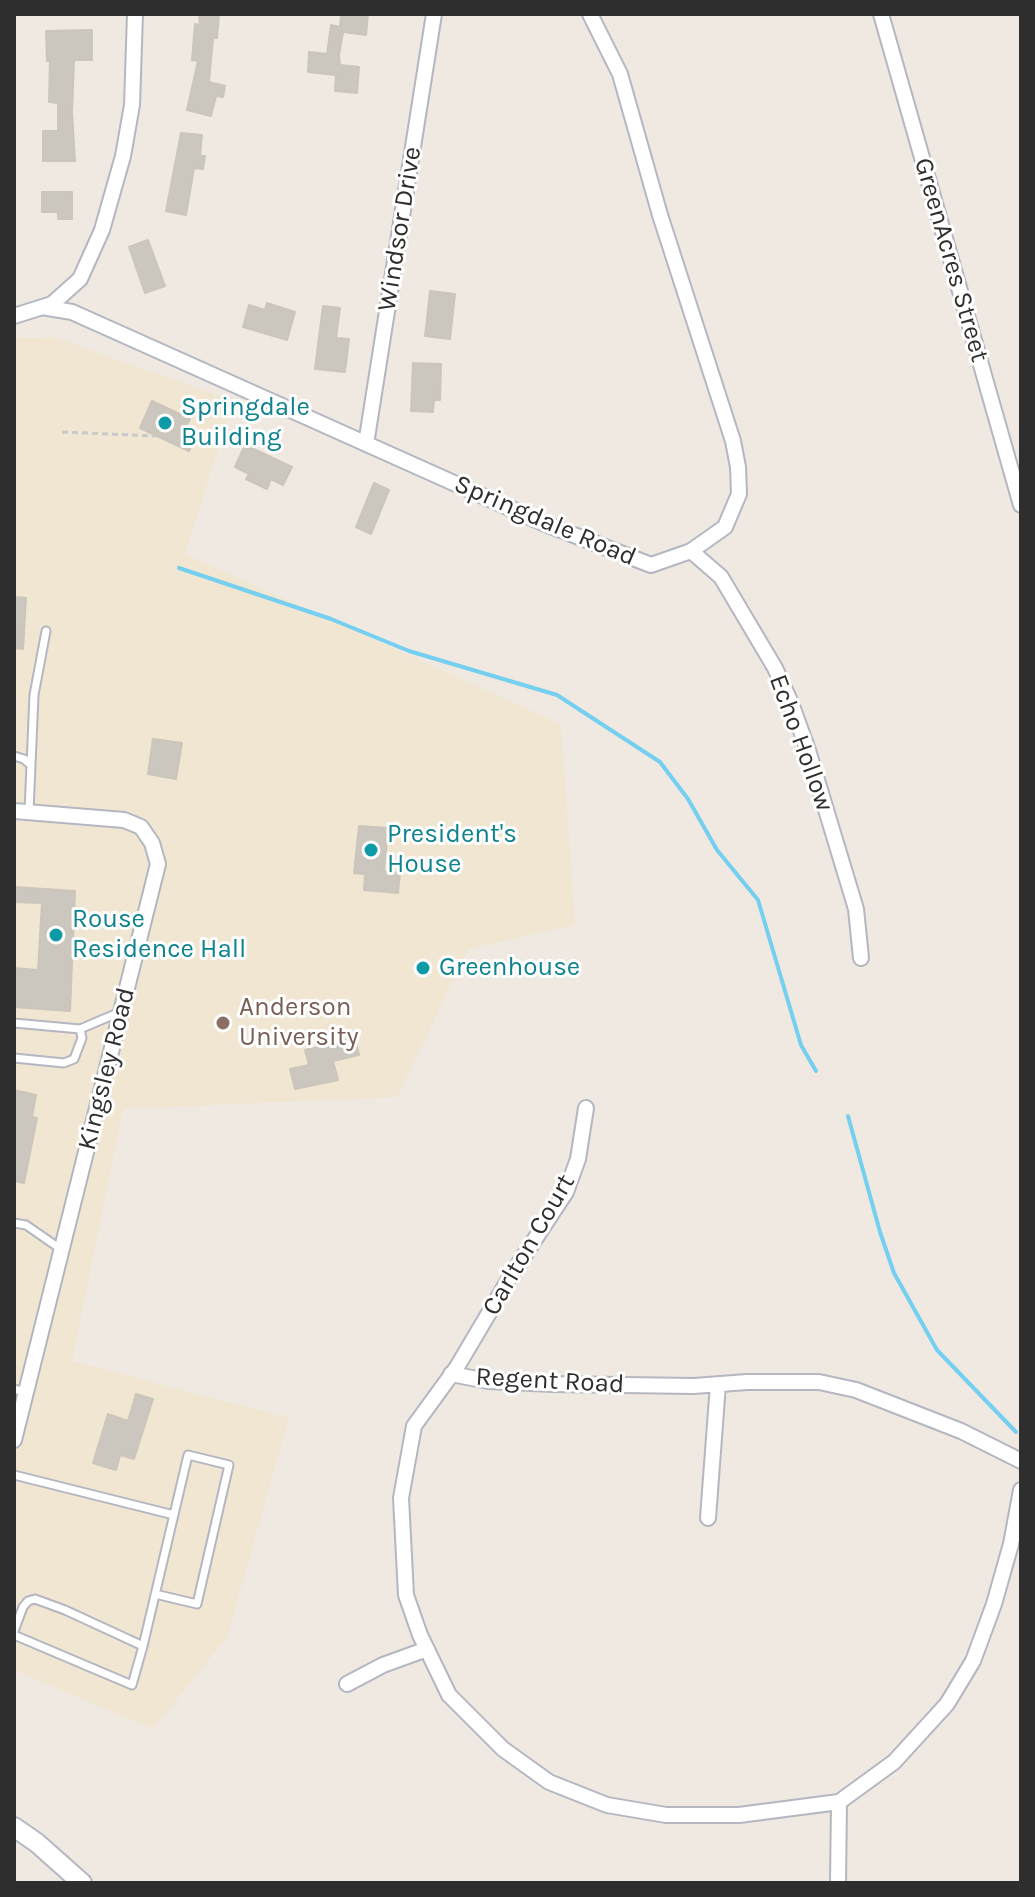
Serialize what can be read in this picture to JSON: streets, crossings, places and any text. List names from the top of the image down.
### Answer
{
  "streets": {
    "street": [
      "Windsor Drive",
      "GreenAcres Street",
      "Springdale Road",
      "Echo Hollow",
      "Kingsley Road",
      "Carlton Court",
      "Regent Road"
    ]
  },
  "crossings": [
    ["Windsor Drive", "Springdale Road"],
    ["Springdale Road", "Echo Hollow"],
    ["Carlton Court", "Regent Road"]
  ],
  "places": [
    "Springdale Building",
    "President's House",
    "Rouse Residence Hall",
    "Greenhouse",
    "Anderson University"
  ]
}
